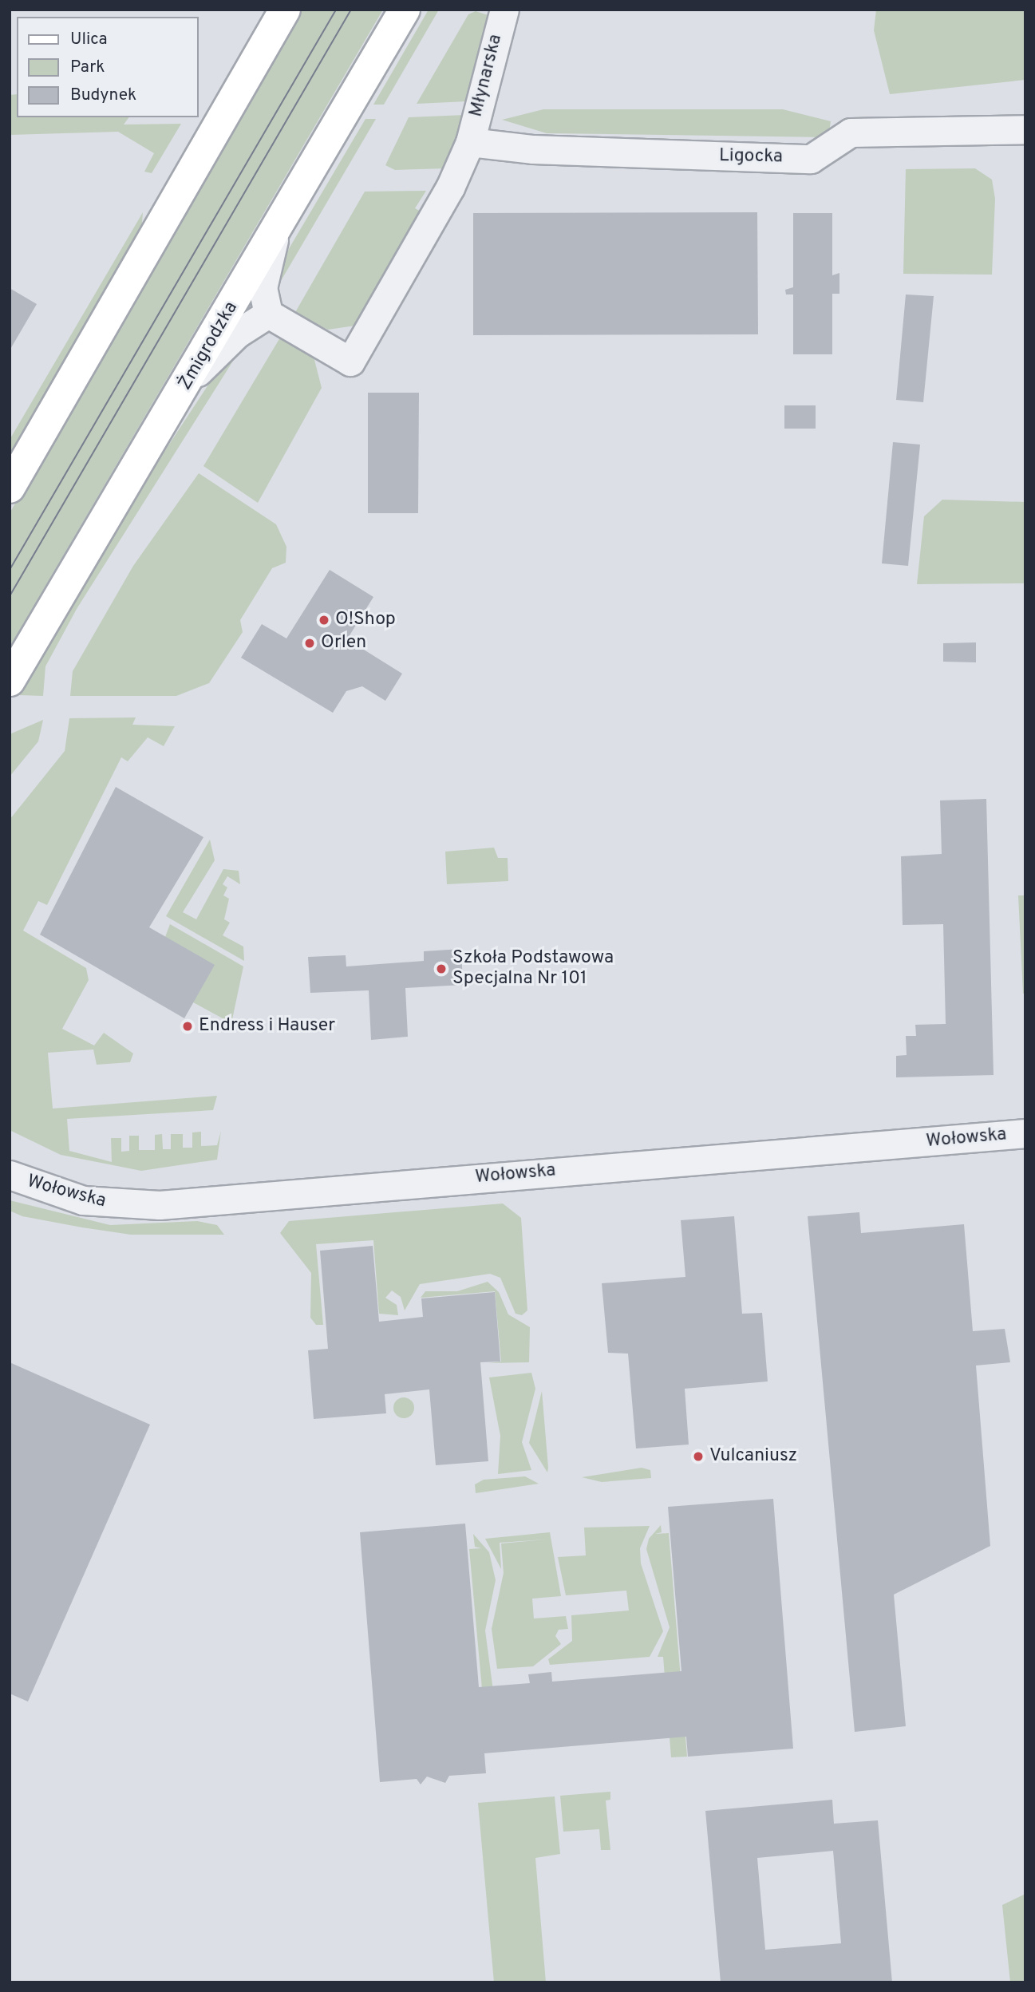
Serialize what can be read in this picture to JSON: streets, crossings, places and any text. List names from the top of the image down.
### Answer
{
  "streets": {
    "main road": ["Żmigrodzka"],
    "street": ["Młynarska", "Ligocka", "Wołowska"]
  },
  "crossings": [
    ["Młynarska", "Ligocka"]
  ],
  "places": [
    "O!Shop",
    "Orlen",
    "Szkoła Podstawowa Specjalna Nr 101",
    "Endress i Hauser",
    "Vulcaniusz"
  ],
  "legend": ["Ulica", "Park", "Budynek"]
}
